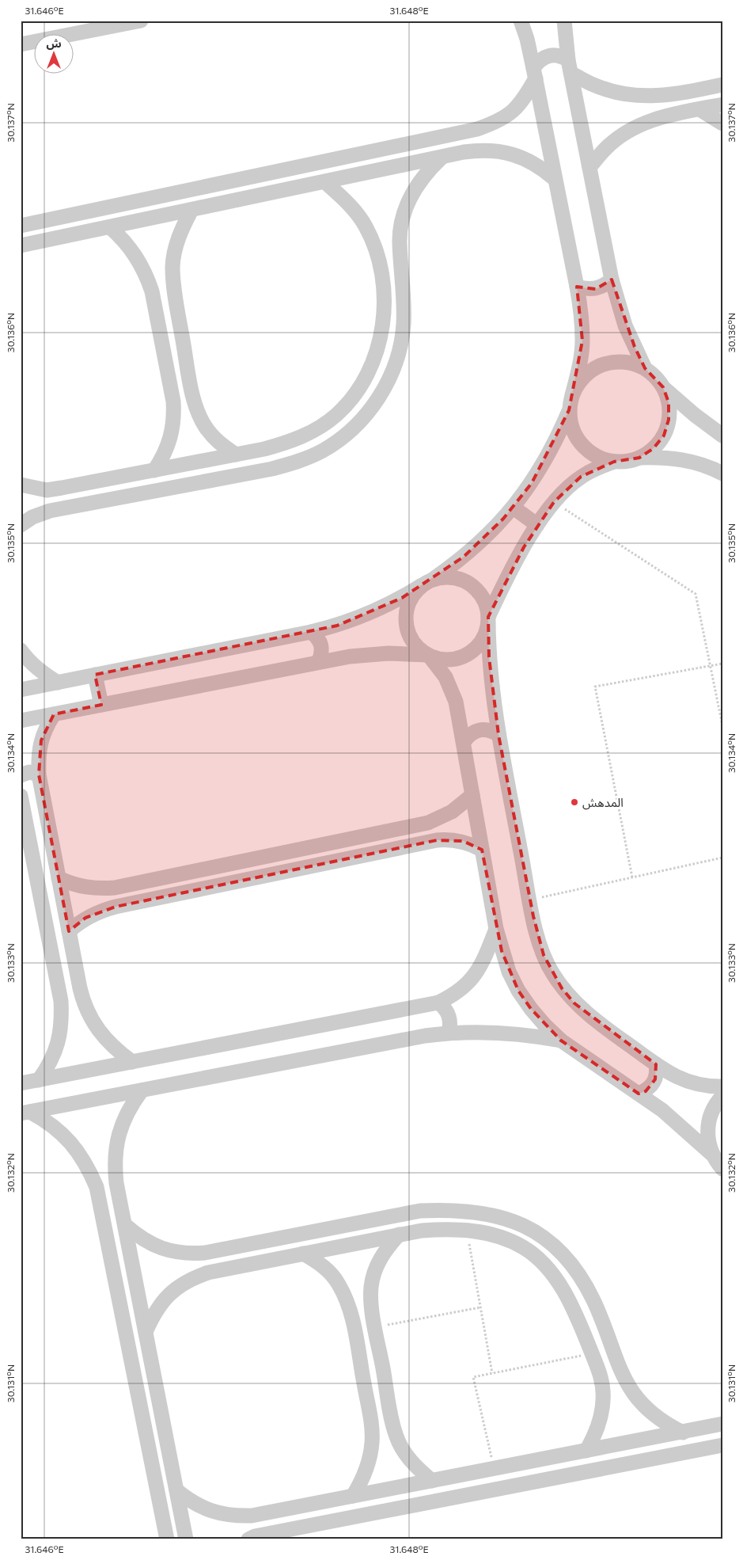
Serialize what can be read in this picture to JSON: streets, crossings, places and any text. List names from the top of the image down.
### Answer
{
  "places": ["المدهش"],
  "north": "top",
  "coordinates": [
    "31.646°E",
    "31.648°E",
    "30.137°N",
    "30.136°N",
    "30.135°N",
    "30.134°N",
    "30.133°N",
    "30.132°N",
    "30.131°N"
  ]
}
